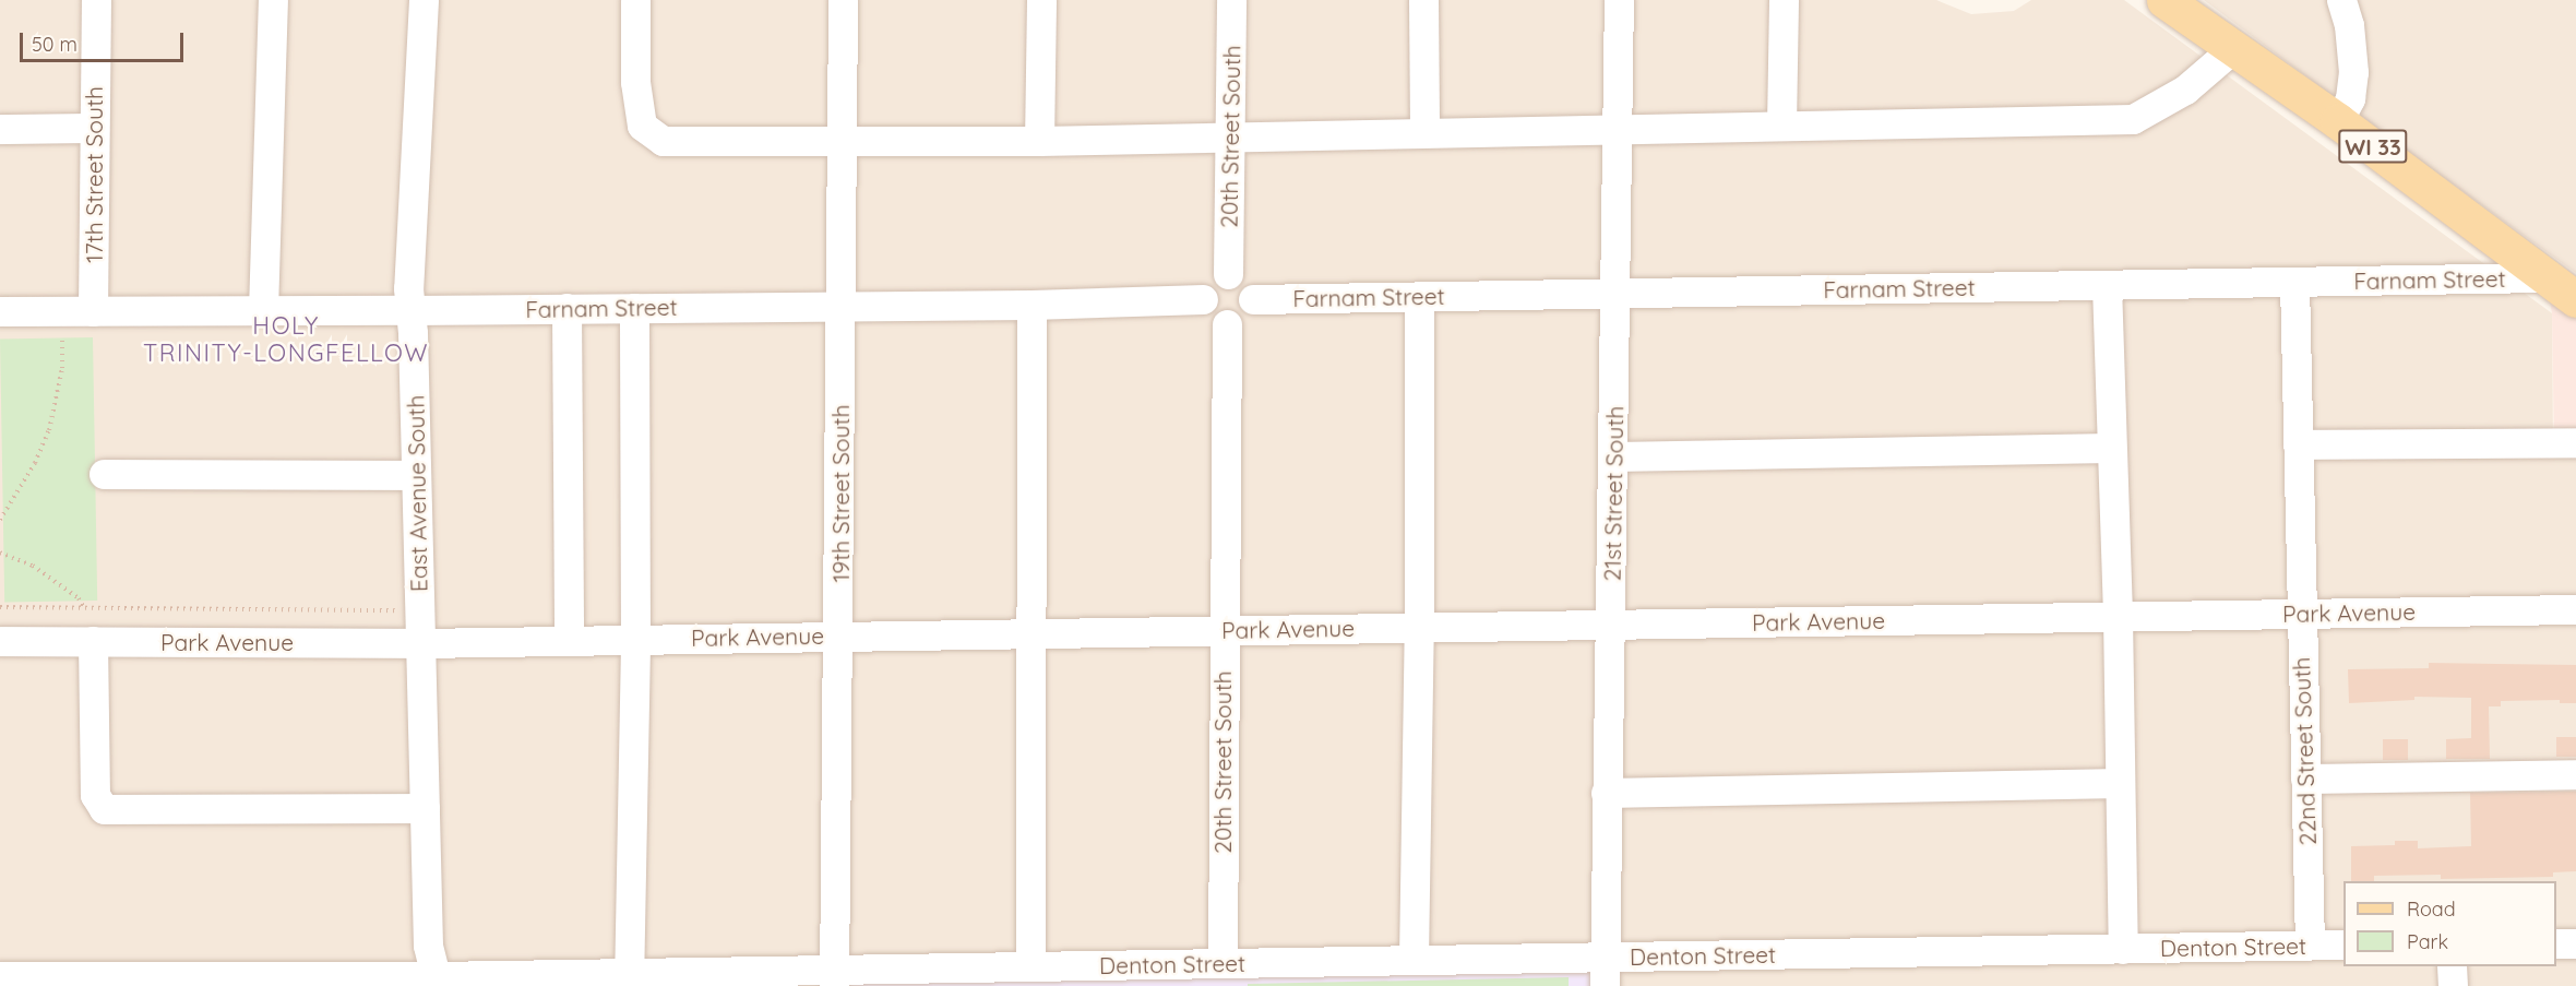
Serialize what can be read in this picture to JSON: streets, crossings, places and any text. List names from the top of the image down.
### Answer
{
  "streets": {
    "main road": ["WI 33"],
    "street": [
      "20th Street South",
      "17th Street South",
      "Farnam Street",
      "East Avenue South",
      "19th Street South",
      "21st Street South",
      "Park Avenue",
      "22nd Street South",
      "Denton Street"
    ]
  },
  "crossings": [
    ["20th Street South", "Farnam Street"],
    ["20th Street South", "Park Avenue"],
    ["20th Street South", "Denton Street"],
    ["WI 33", "Farnam Street"],
    ["17th Street South", "Farnam Street"],
    ["Farnam Street", "East Avenue South"],
    ["Farnam Street", "19th Street South"],
    ["Farnam Street", "21st Street South"],
    ["Farnam Street", "22nd Street South"],
    ["East Avenue South", "Park Avenue"],
    ["East Avenue South", "Denton Street"],
    ["19th Street South", "Park Avenue"],
    ["19th Street South", "Denton Street"],
    ["21st Street South", "Park Avenue"],
    ["21st Street South", "Denton Street"],
    ["Park Avenue", "22nd Street South"],
    ["22nd Street South", "Denton Street"]
  ],
  "districts": ["HOLY TRINITY-LONGFELLOW"],
  "legend": ["Road", "Park"],
  "scale_bar": "50 m"
}
